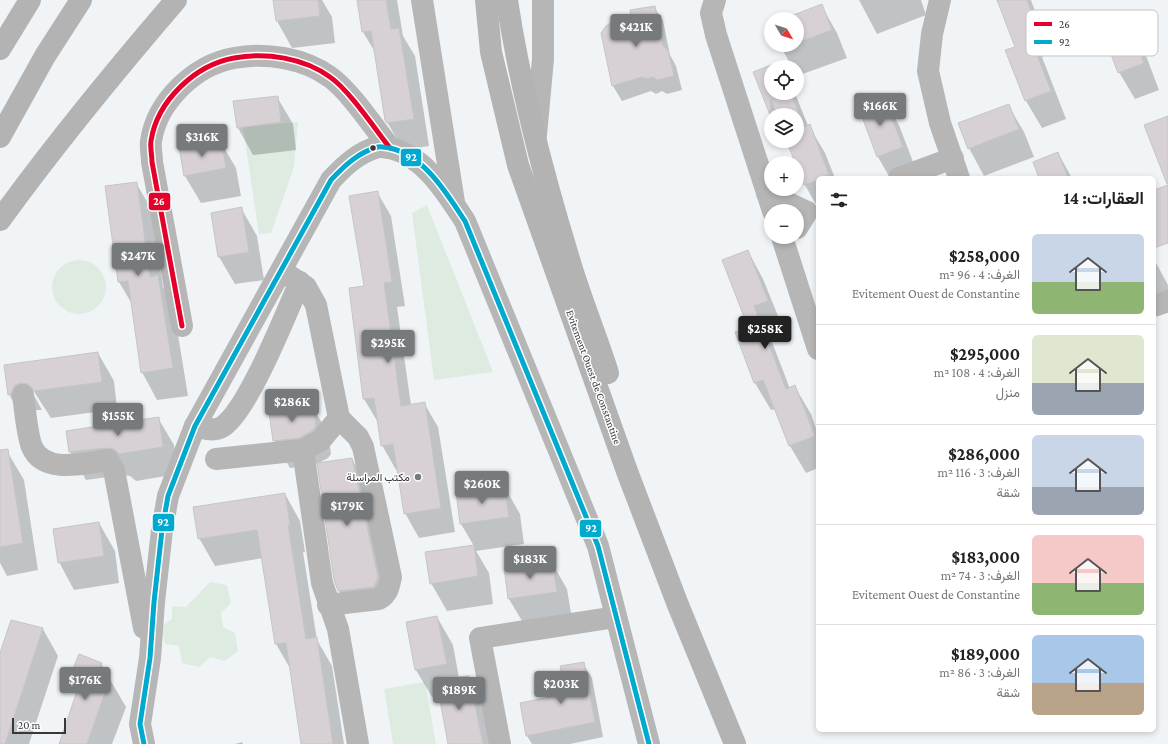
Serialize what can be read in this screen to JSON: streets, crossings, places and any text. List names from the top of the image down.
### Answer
{
  "streets": {
    "highway": ["Evitement Ouest de Constantine"]
  },
  "places": ["مكتب المراسلة"],
  "lines": ["transit line 26", "transit line 92"],
  "legend": ["26", "92"],
  "scale_bar": "20 m",
  "north": "bottom right",
  "page": {
    "map_buttons": ["+", "−"],
    "price": [
      "$421K",
      "$166K",
      "$316K",
      "$247K",
      "$258K",
      "$295K",
      "$286K",
      "$155K",
      "$260K",
      "$179K",
      "$183K",
      "$176K",
      "$203K",
      "$189K"
    ],
    "heading": "العقارات: 14",
    "list": [
      {
        "name": "$258,000",
        "note": "الغرف: 4 · 96 m² · Evitement Ouest de Constantine"
      },
      {
        "name": "$295,000",
        "note": "الغرف: 4 · 108 m² · منزل"
      },
      {
        "name": "$286,000",
        "note": "الغرف: 3 · 116 m² · شقة"
      },
      {
        "name": "$183,000",
        "note": "الغرف: 3 · 74 m² · Evitement Ouest de Constantine"
      },
      {
        "name": "$189,000",
        "note": "الغرف: 3 · 86 m² · شقة"
      }
    ],
    "scale": "20 m"
  }
}
